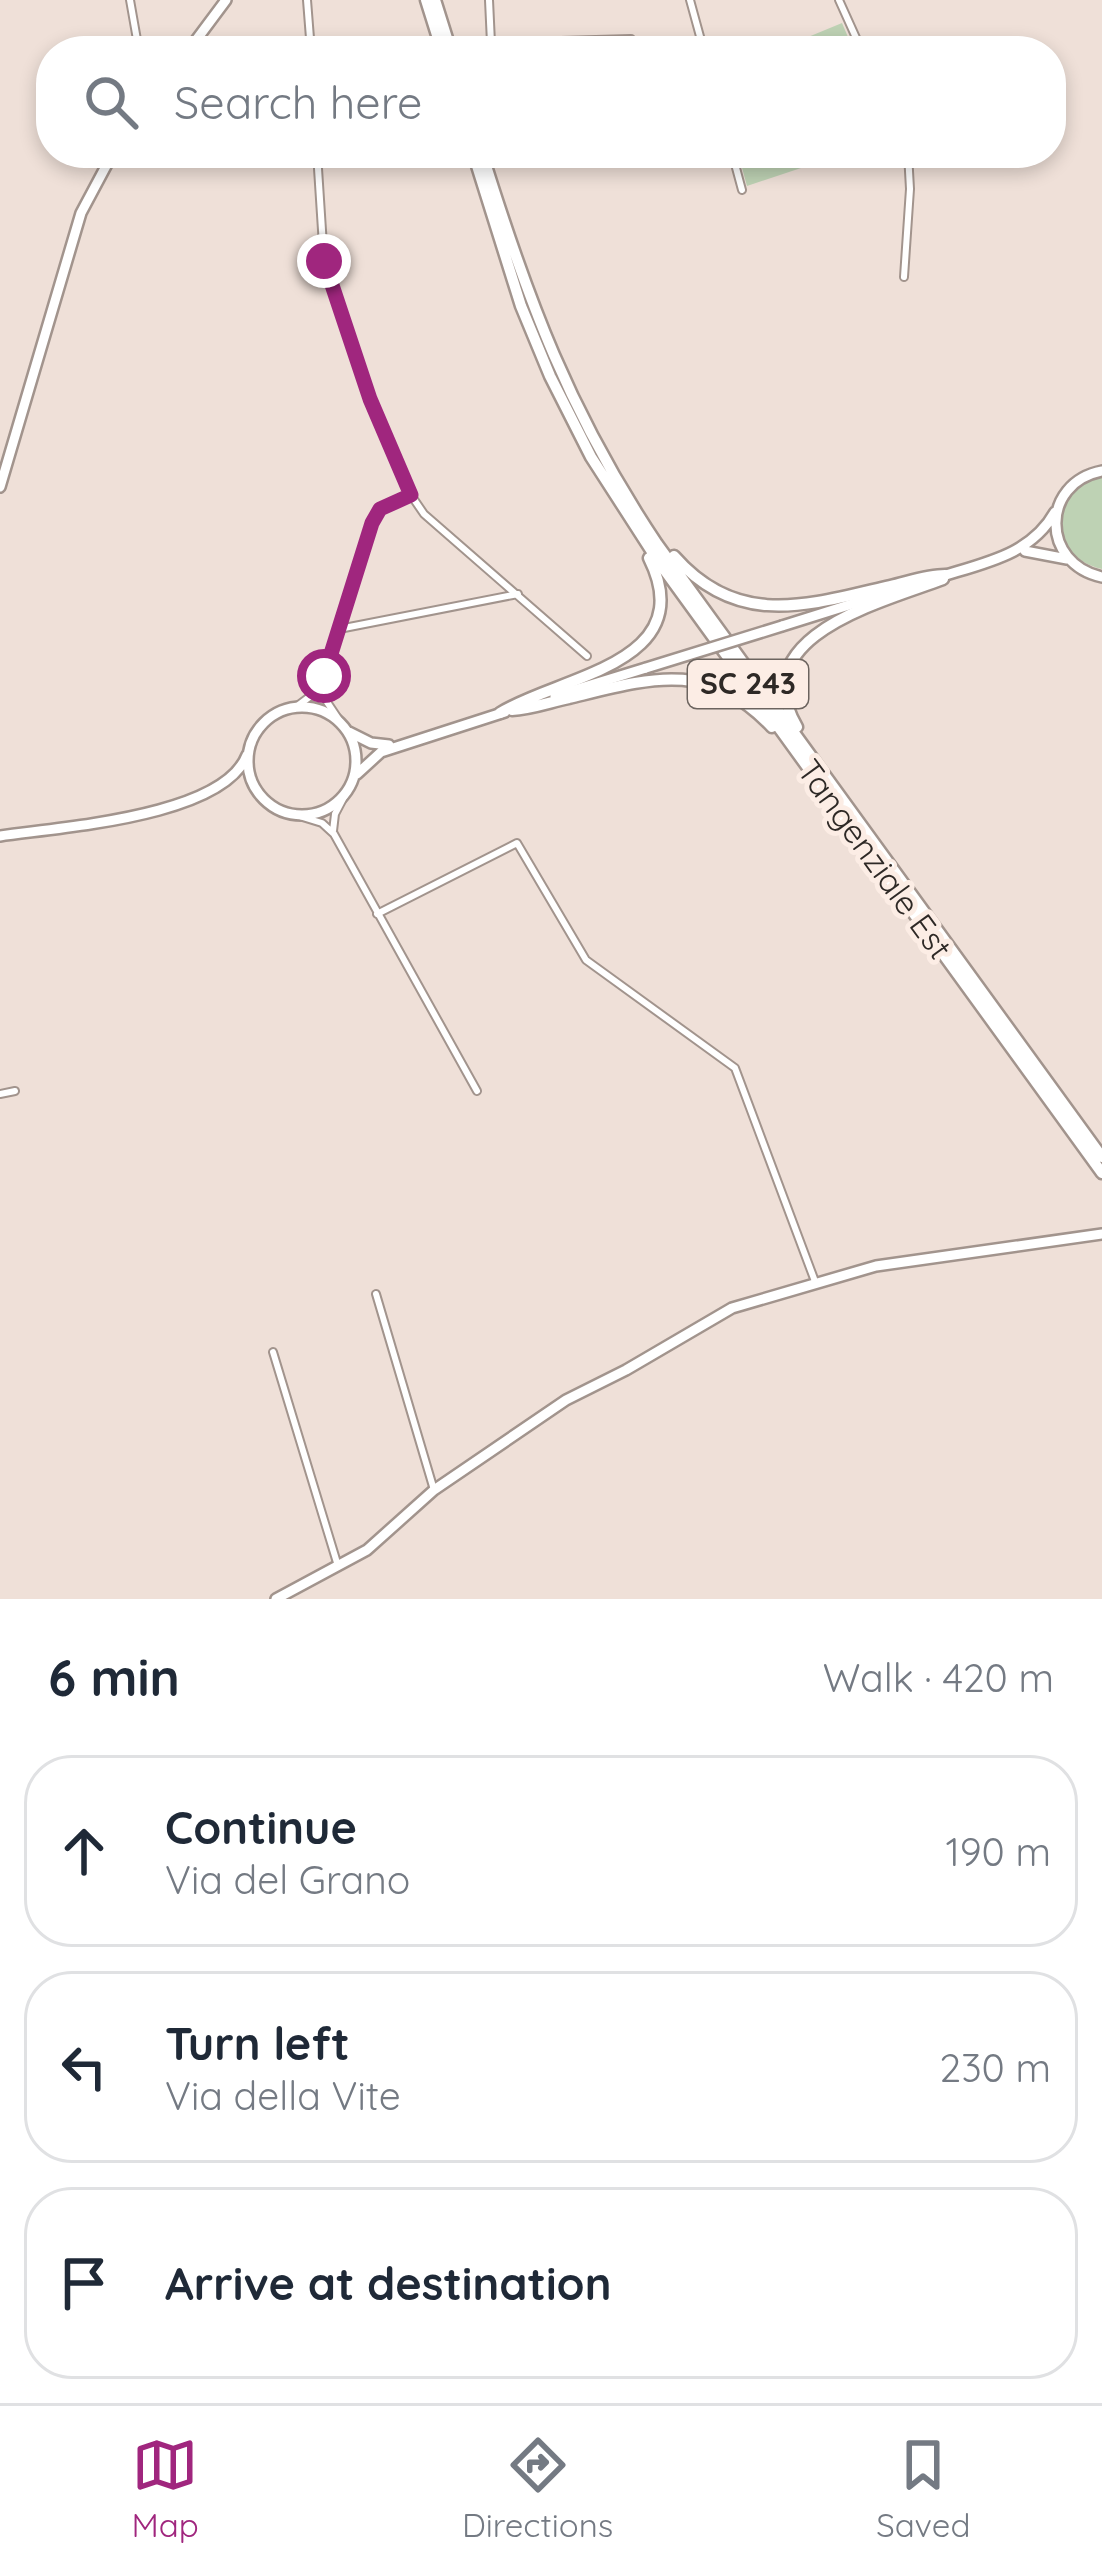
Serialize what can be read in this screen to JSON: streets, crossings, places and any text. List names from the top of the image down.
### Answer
{
  "streets": {
    "highway": ["SC 243", "Tangenziale Est"]
  },
  "page": {
    "search": "Search here",
    "heading": ["6 min", "Walk · 420 m"],
    "list": [
      ["Continue", "Via del Grano", "190 m"],
      ["Turn left", "Via della Vite", "230 m"],
      "Arrive at destination"
    ],
    "nav": ["Map", "Directions", "Saved"]
  }
}
